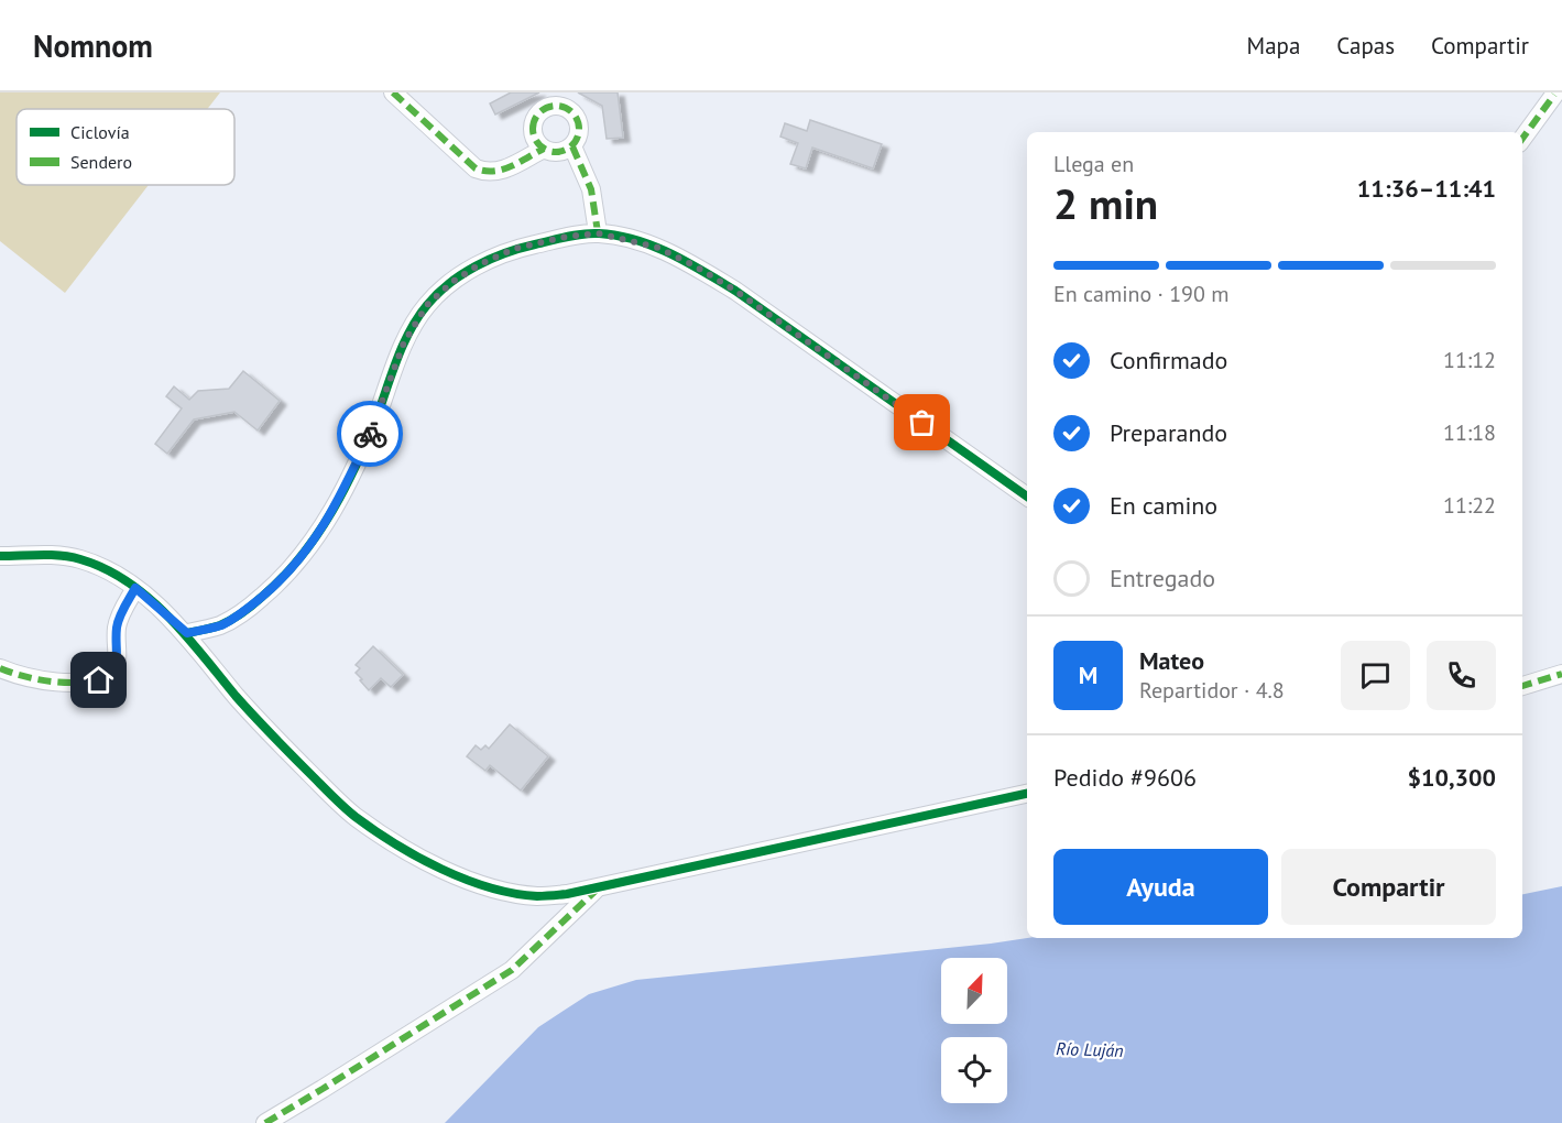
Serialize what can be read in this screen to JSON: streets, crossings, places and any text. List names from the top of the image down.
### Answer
{
  "water": ["Río Luján"],
  "legend": ["Ciclovía", "Sendero"],
  "north": "top right",
  "page": {
    "header": "Nomnom",
    "nav": ["Mapa", "Capas", "Compartir"],
    "heading": ["2 min", "Llega en", "11:36–11:41"],
    "panel": [
      "Mateo",
      "Repartidor · 4.8",
      "Pedido #9606",
      "$10,300"
    ],
    "bar": "En camino · 190 m",
    "list": [
      ["Confirmado", "11:12"],
      ["Preparando", "11:18"],
      ["En camino", "11:22"],
      "Entregado"
    ],
    "round": "M",
    "buttons": ["Ayuda", "Compartir"]
  }
}
